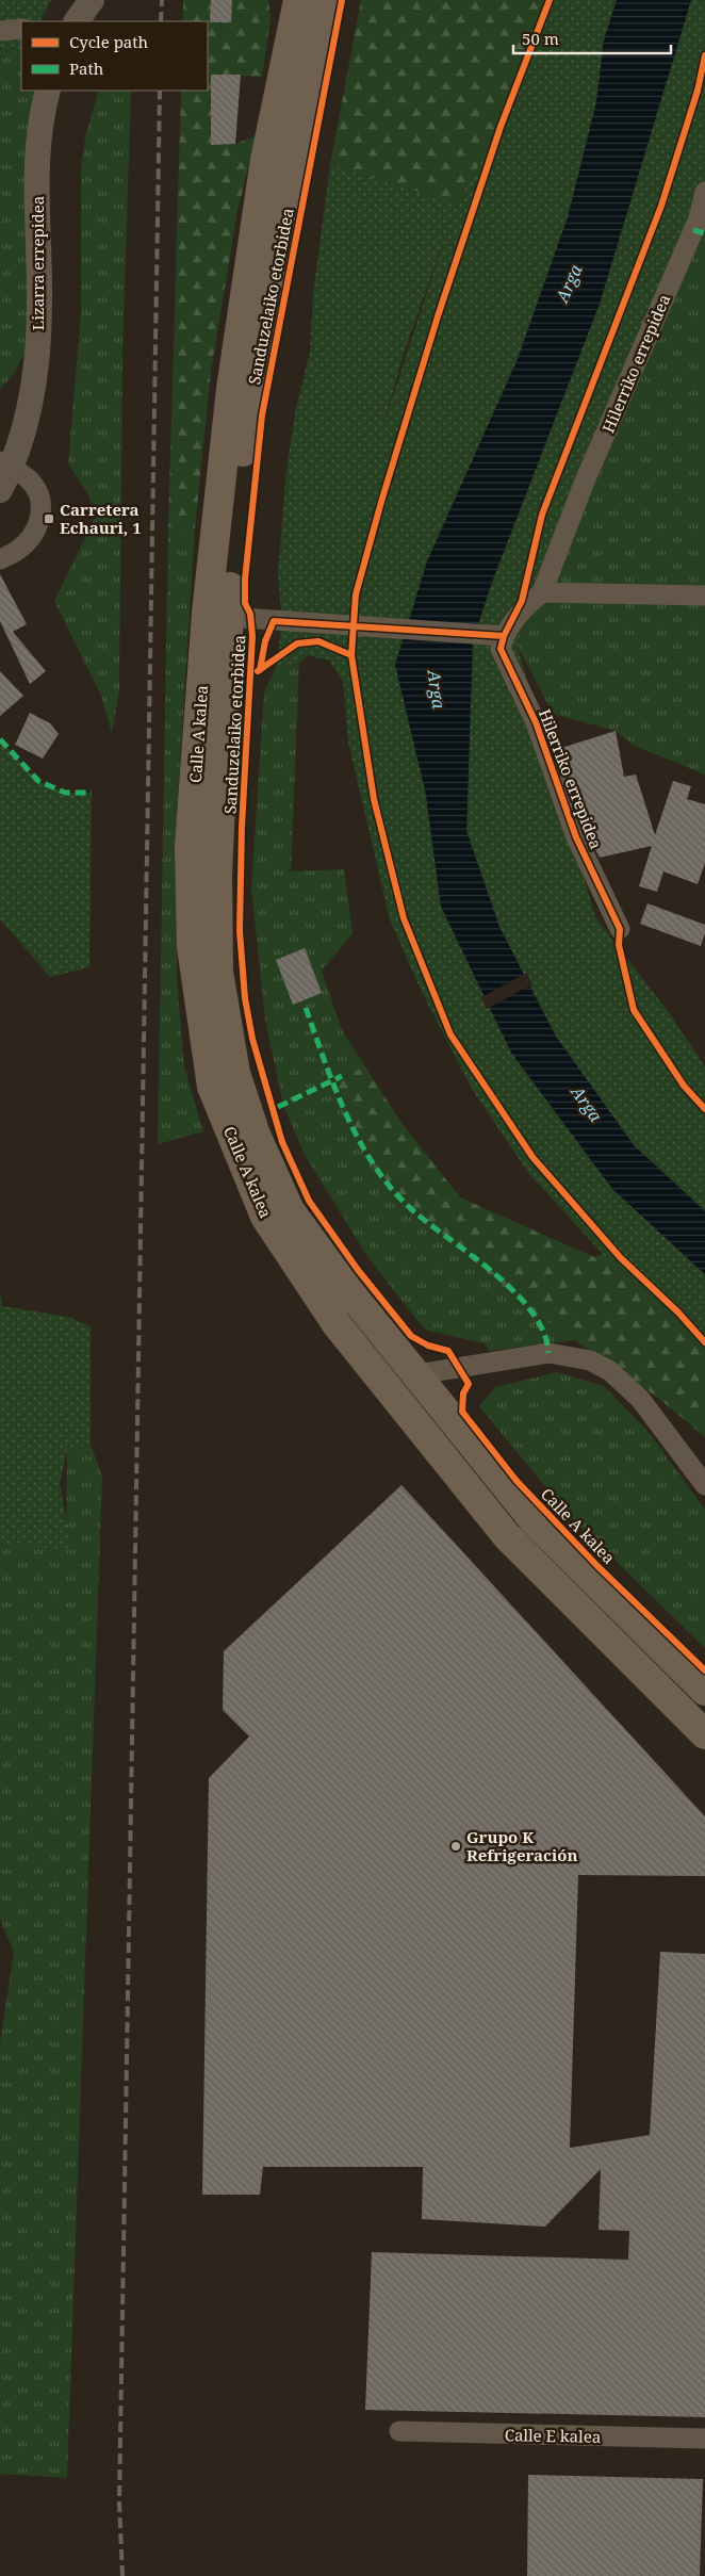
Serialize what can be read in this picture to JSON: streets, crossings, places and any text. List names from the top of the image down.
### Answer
{
  "streets": {
    "main road": ["Sanduzelaiko etorbidea", "Calle A kalea"],
    "street": ["Lizarra errepidea", "Hilerriko errepidea", "Calle E kalea"]
  },
  "crossings": [
    ["Sanduzelaiko etorbidea", "Calle A kalea"]
  ],
  "water": ["Arga"],
  "places": {
    "transit": ["Carretera Echauri, 1"],
    "other": ["Grupo K Refrigeración"]
  },
  "legend": ["Cycle path", "Path"],
  "scale_bar": "50 m"
}
